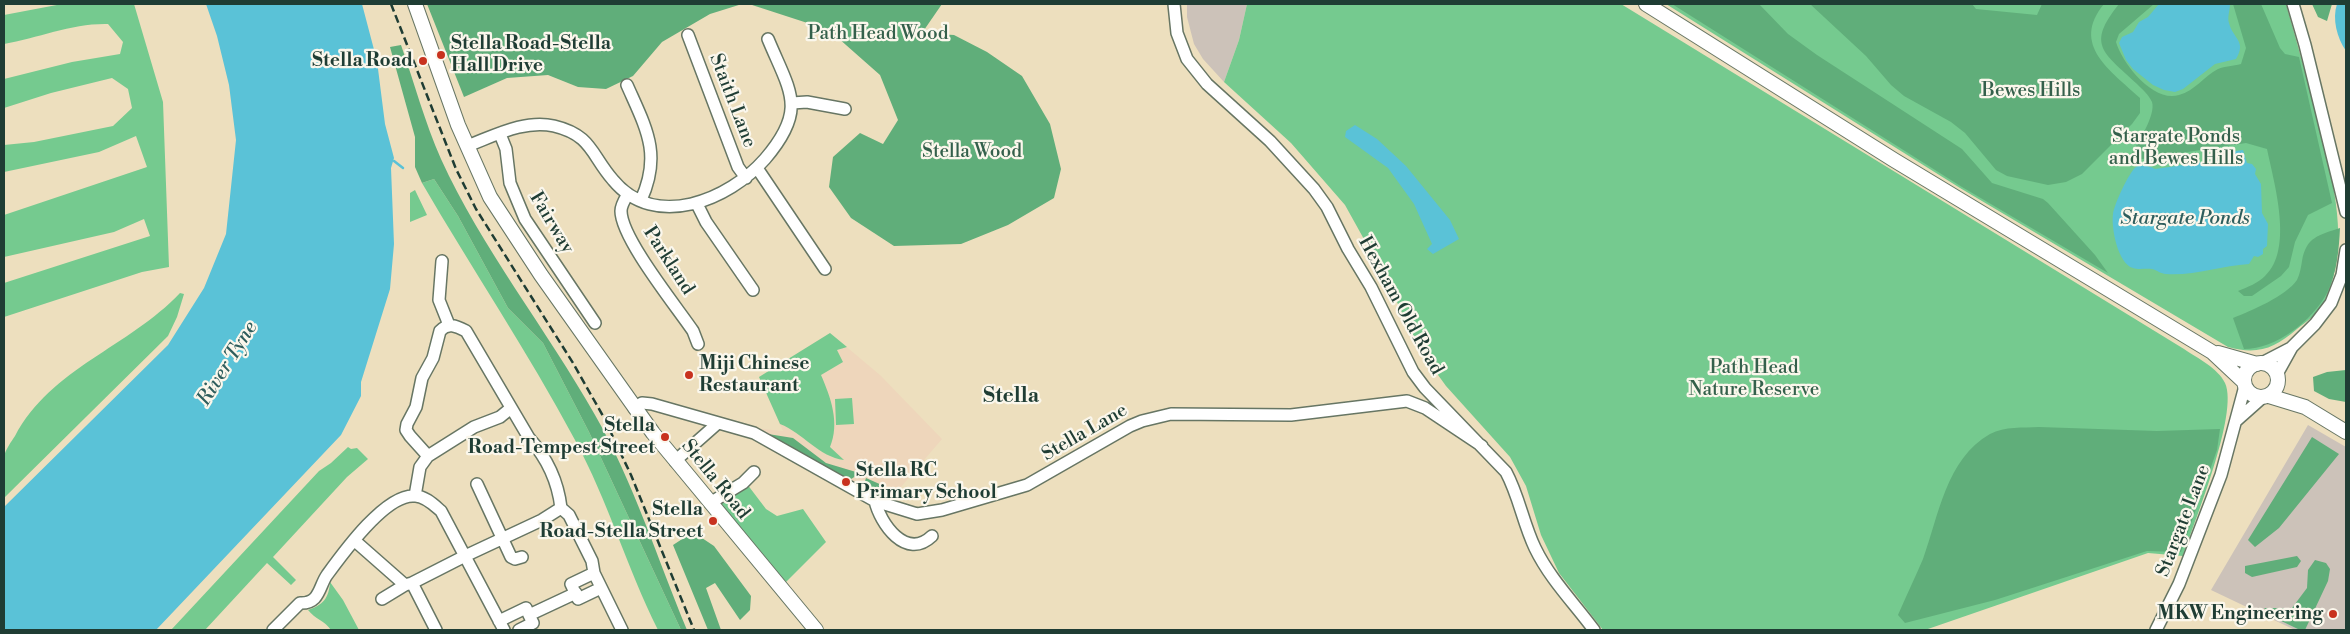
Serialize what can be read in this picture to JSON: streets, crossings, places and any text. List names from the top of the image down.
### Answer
{
  "streets": {
    "main road": ["Stella Road"],
    "street": [
      "Staith Lane",
      "Fairway",
      "Parkland",
      "Hexham Old Road",
      "Stella Lane",
      "Stargate Lane"
    ]
  },
  "crossings": [
    ["Hexham Old Road", "Stella Lane"],
    ["Stella Lane", "Stella Road"]
  ],
  "districts": ["Stella"],
  "water": ["Stargate Ponds", "River Tyne"],
  "parks": [
    "Path Head Wood",
    "Bewes Hills",
    "Stargate Ponds and Bewes Hills",
    "Stella Wood",
    "Path Head Nature Reserve"
  ],
  "places": [
    "Stella Road-Stella Hall Drive",
    "Stella Road",
    "Miji Chinese Restaurant",
    "Stella Road-Tempest Street",
    "Stella RC Primary School",
    "Stella Road-Stella Street",
    "MKW Engineering"
  ]
}
